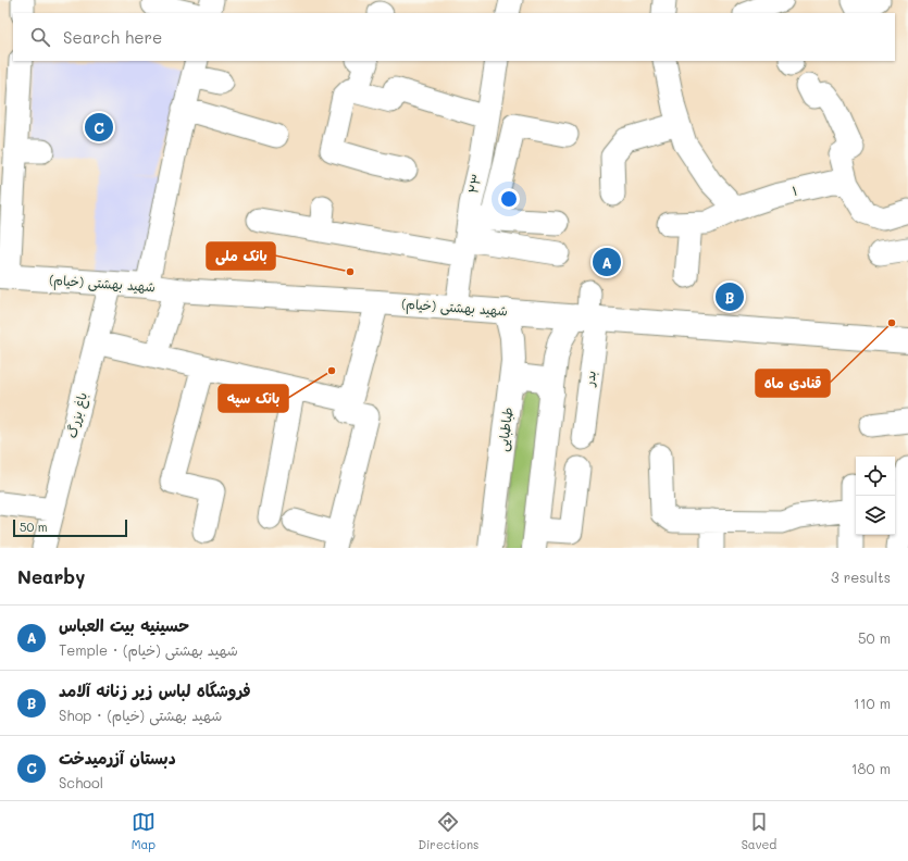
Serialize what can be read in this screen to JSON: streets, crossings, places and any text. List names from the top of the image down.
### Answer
{
  "streets": {
    "main road": ["شهید بهشتی (خیام)", "طباطبایی"],
    "street": [
      "۲۳",
      "۱",
      "بدر",
      "باغ بزرگ"
    ]
  },
  "crossings": [
    ["۲۳", "شهید بهشتی (خیام)"],
    ["شهید بهشتی (خیام)", "بدر"],
    ["شهید بهشتی (خیام)", "باغ بزرگ"],
    ["شهید بهشتی (خیام)", "طباطبایی"]
  ],
  "places": ["بانک ملی", "قنادی ماه", "بانک سپه"],
  "scale_bar": "50 m",
  "page": {
    "search": "Search here",
    "pins": ["C", "A", "B"],
    "scale": "50 m",
    "heading": ["Nearby", "3 results"],
    "list": [
      {
        "mark": "A",
        "name": "حسینیه بیت العباس",
        "note": "Temple · شهید بهشتی (خیام)",
        "value": "50 m"
      },
      {
        "mark": "B",
        "name": "فروشگاه لباس زیر زنانه آلامد",
        "note": "Shop · شهید بهشتی (خیام)",
        "value": "110 m"
      },
      {
        "mark": "C",
        "name": "دبستان آزرمیدخت",
        "note": "School",
        "value": "180 m"
      }
    ],
    "nav": ["Map", "Directions", "Saved"]
  }
}
